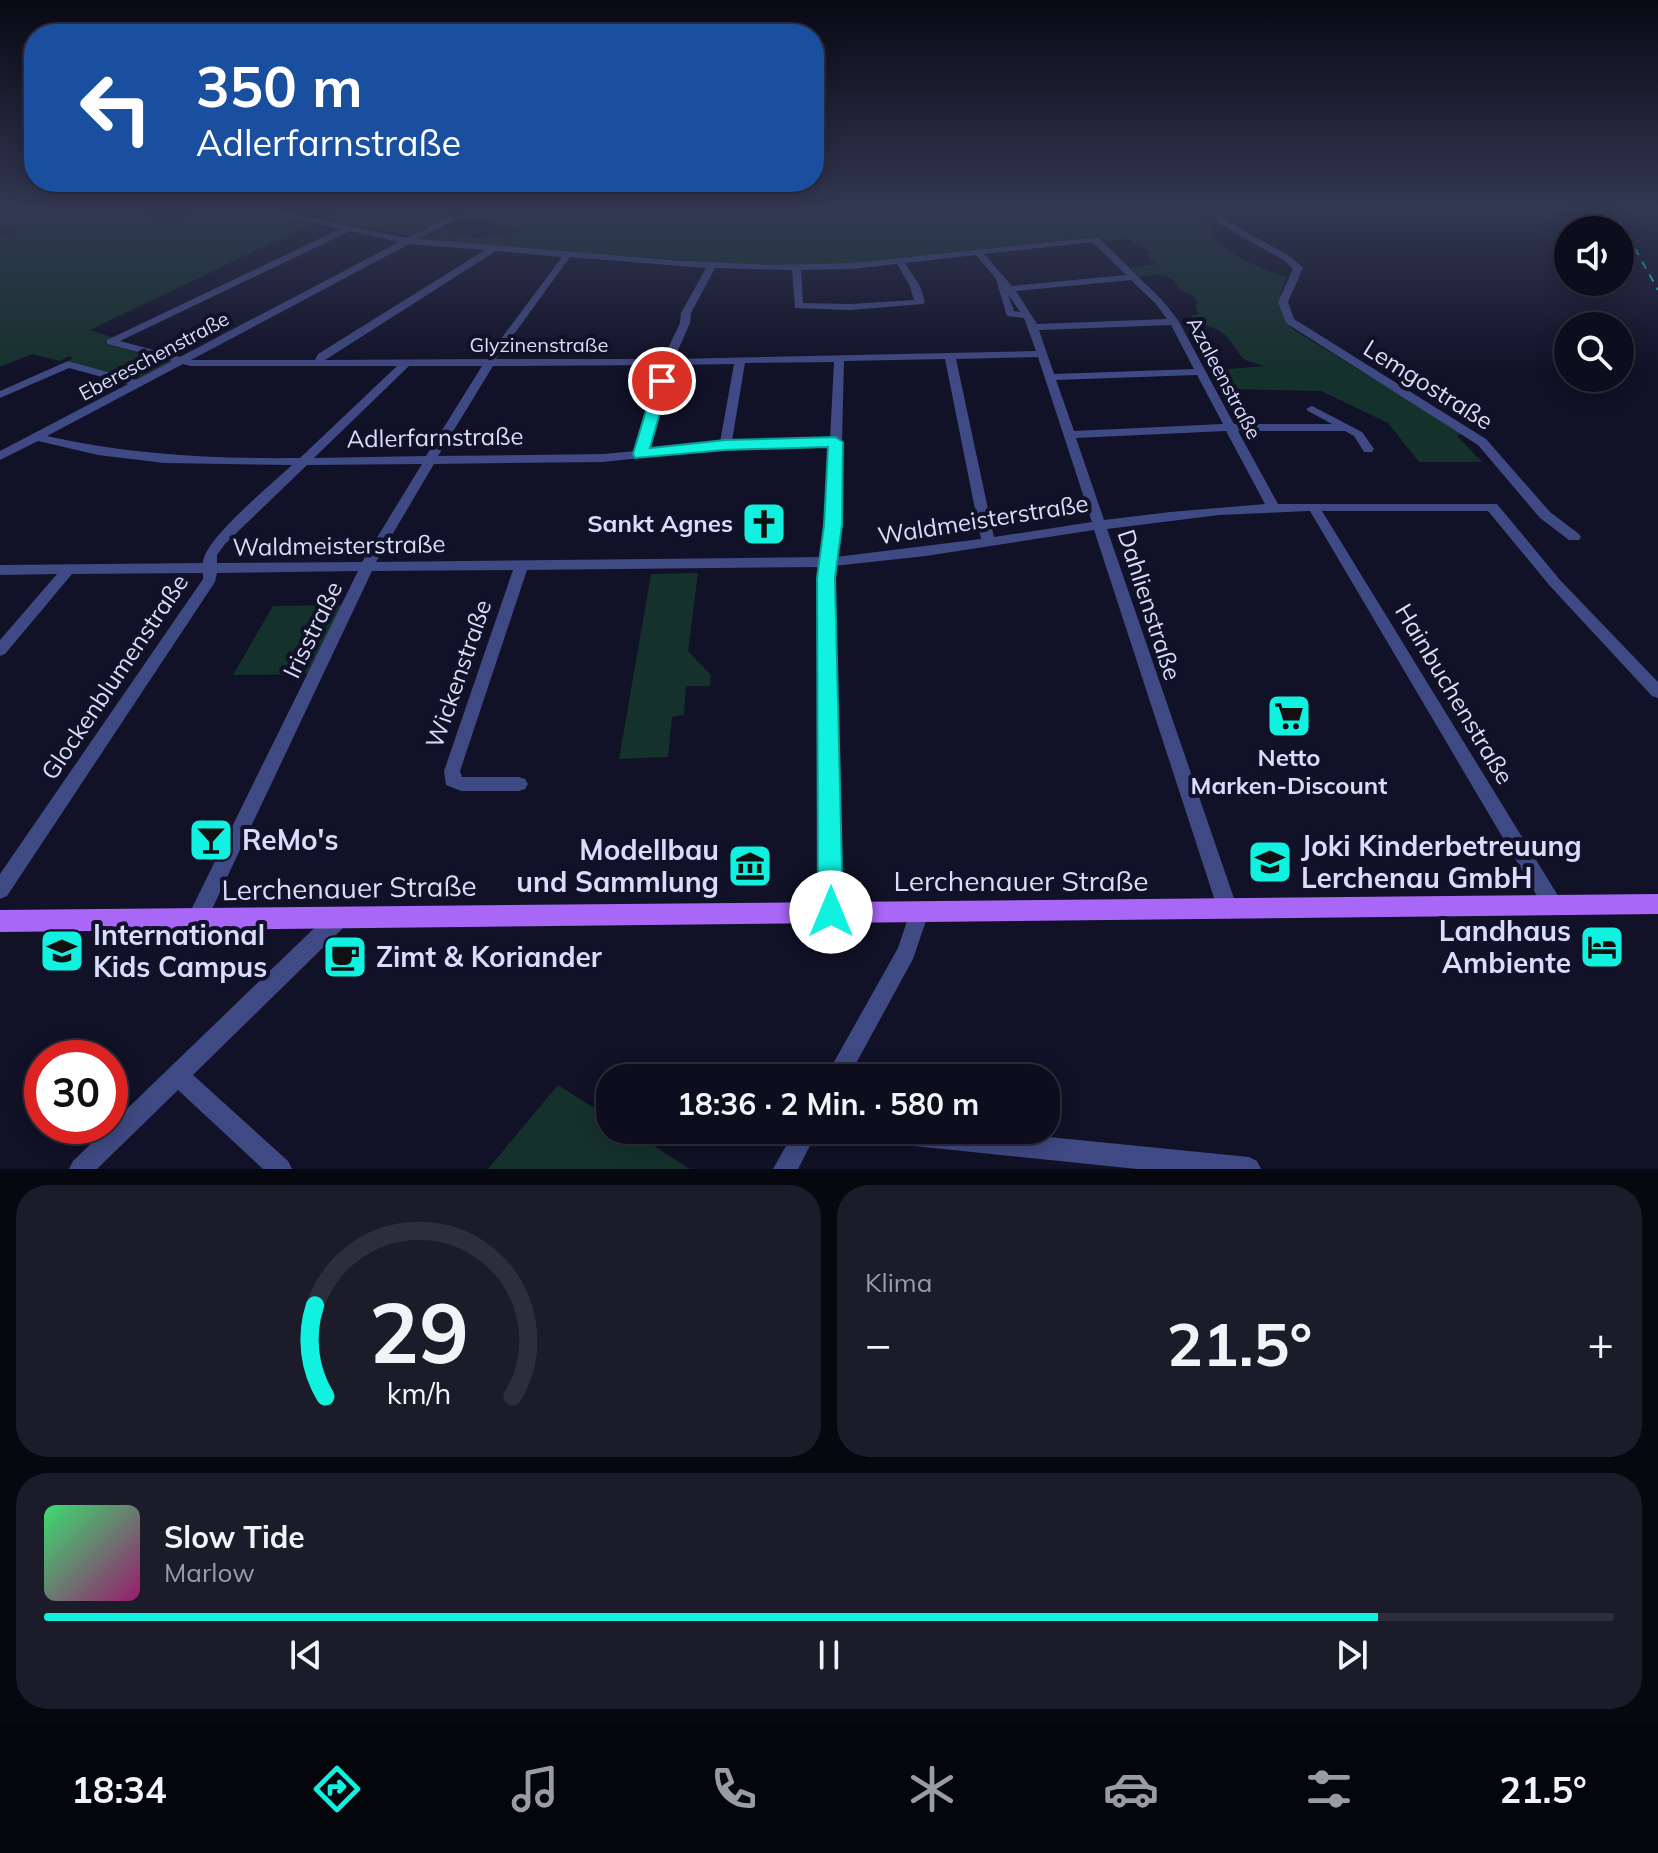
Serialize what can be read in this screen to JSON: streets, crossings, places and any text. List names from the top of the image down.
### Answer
{
  "streets": {
    "main road": ["Lerchenauer Straße"],
    "street": [
      "Glyzinenstraße",
      "Ebereschenstraße",
      "Azaleenstraße",
      "Lemgostraße",
      "Adlerfarnstraße",
      "Waldmeisterstraße",
      "Dahlienstraße",
      "Irisstraße",
      "Wickenstraße",
      "Glockenblumenstraße",
      "Hainbuchenstraße"
    ]
  },
  "crossings": [
    ["Glyzinenstraße", "Ebereschenstraße"],
    ["Glyzinenstraße", "Dahlienstraße"],
    ["Glyzinenstraße", "Irisstraße"],
    ["Glyzinenstraße", "Glockenblumenstraße"],
    ["Ebereschenstraße", "Adlerfarnstraße"],
    ["Azaleenstraße", "Waldmeisterstraße"],
    ["Adlerfarnstraße", "Irisstraße"],
    ["Adlerfarnstraße", "Glockenblumenstraße"],
    ["Waldmeisterstraße", "Dahlienstraße"],
    ["Waldmeisterstraße", "Irisstraße"],
    ["Waldmeisterstraße", "Wickenstraße"],
    ["Waldmeisterstraße", "Glockenblumenstraße"],
    ["Waldmeisterstraße", "Hainbuchenstraße"],
    ["Dahlienstraße", "Lerchenauer Straße"],
    ["Irisstraße", "Lerchenauer Straße"],
    ["Hainbuchenstraße", "Lerchenauer Straße"]
  ],
  "places": {
    "church": ["Sankt Agnes"],
    "supermarket": ["Netto Marken-Discount"],
    "bar": ["ReMo's"],
    "school or university": ["Joki Kinderbetreuung Lerchenau GmbH", "International Kids Campus"],
    "museum": ["Modellbau und Sammlung"],
    "hotel": ["Landhaus Ambiente"],
    "cafe": ["Zimt & Koriander"]
  },
  "page": {
    "turn": ["350 m", "Adlerfarnstraße"],
    "limit": "30",
    "trip": "18:36 · 2 Min. · 580 m",
    "tile": "Klima",
    "heat": ["−", "21.5°", "+"],
    "song": ["Slow Tide", "Marlow"],
    "tabs": ["18:34", "21.5°"],
    "gauge": ["29", "km/h"]
  }
}
